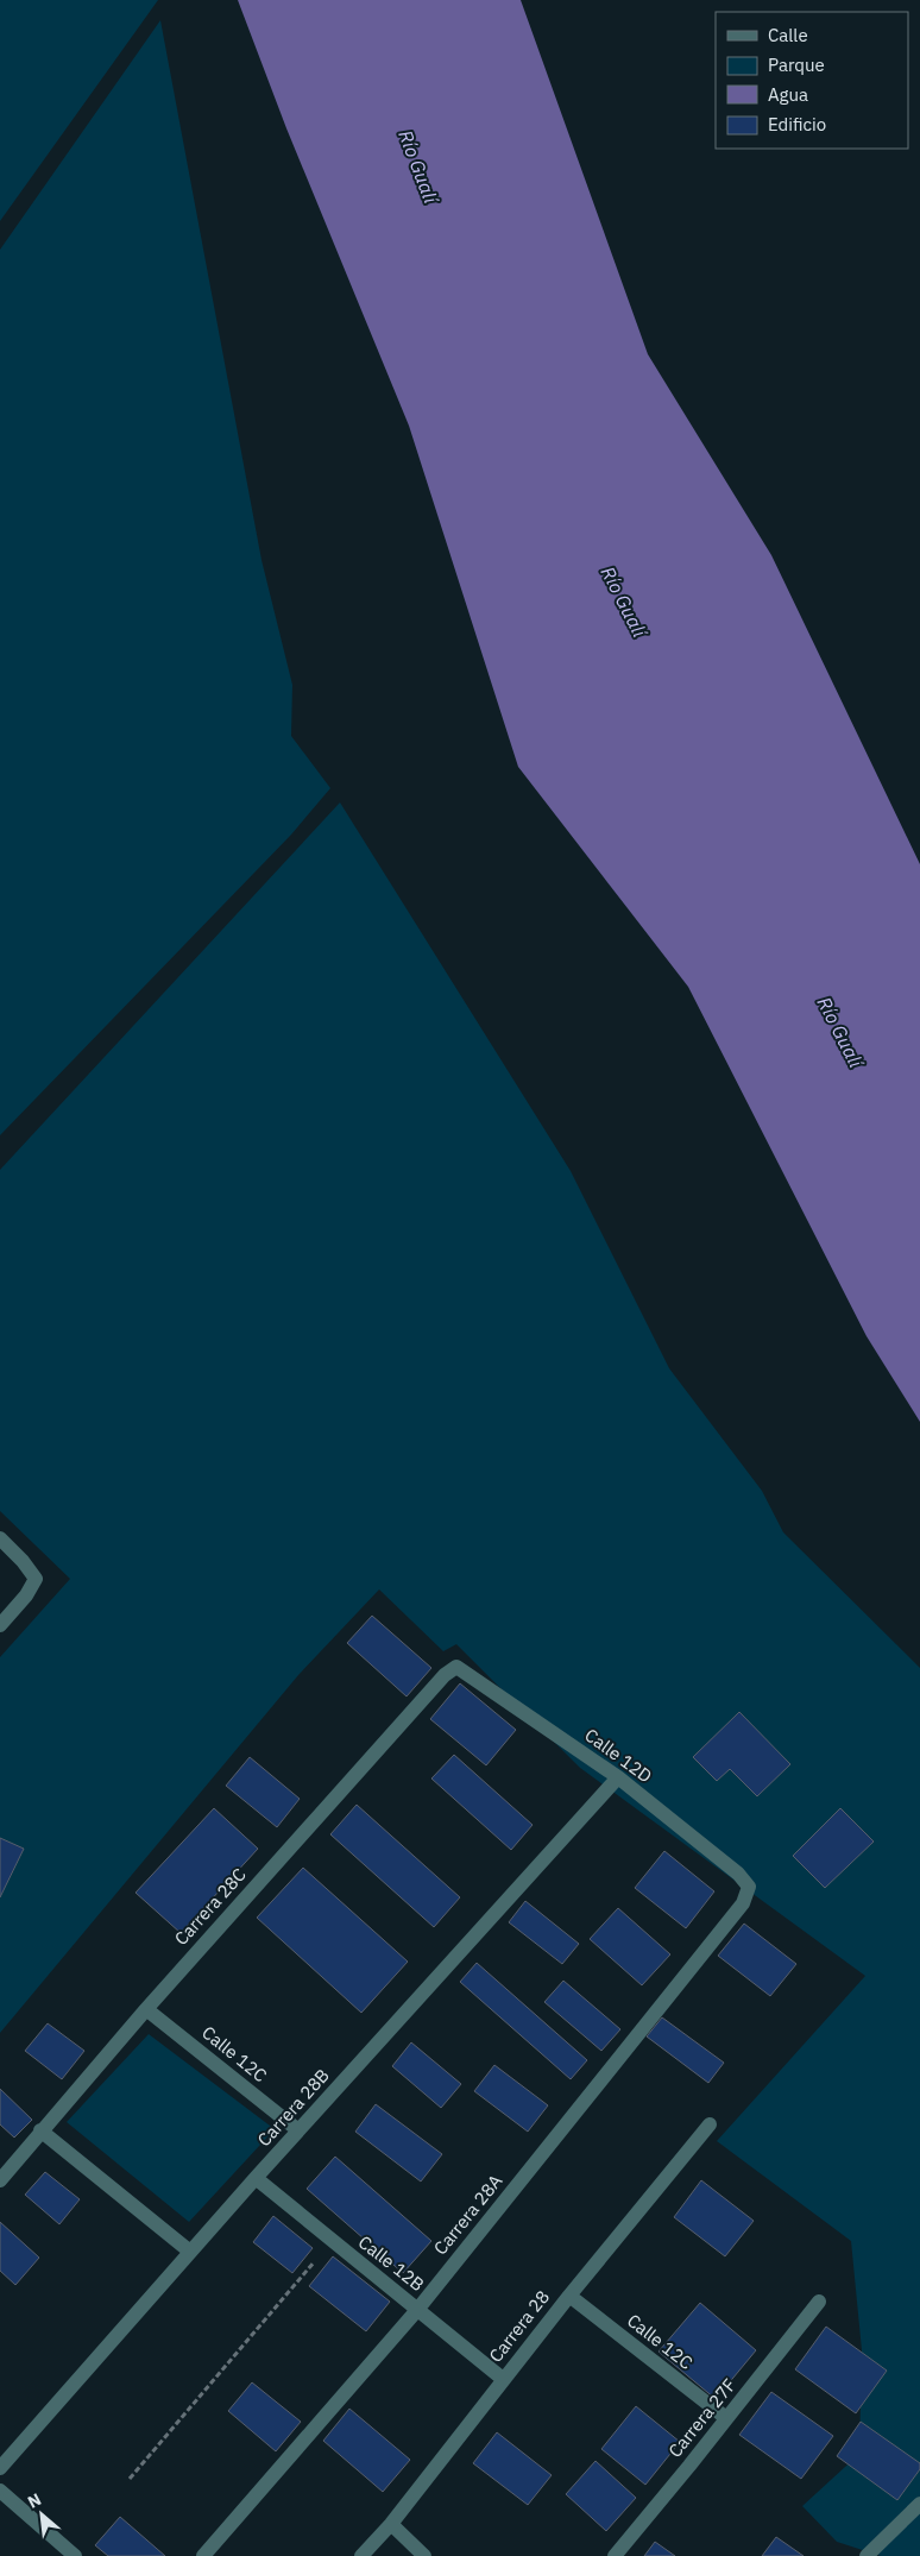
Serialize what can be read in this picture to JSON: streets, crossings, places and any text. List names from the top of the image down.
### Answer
{
  "streets": {
    "street": [
      "Calle 12D",
      "Carrera 28C",
      "Calle 12C",
      "Carrera 28B",
      "Carrera 28A",
      "Calle 12B",
      "Carrera 28",
      "Carrera 27F"
    ]
  },
  "crossings": [
    ["Calle 12D", "Carrera 28C"],
    ["Calle 12D", "Carrera 28B"],
    ["Calle 12D", "Carrera 28A"],
    ["Carrera 28C", "Calle 12C"],
    ["Calle 12C", "Carrera 28B"],
    ["Calle 12C", "Carrera 28"],
    ["Calle 12C", "Carrera 27F"],
    ["Carrera 28B", "Calle 12B"],
    ["Carrera 28A", "Calle 12B"],
    ["Calle 12B", "Carrera 28"]
  ],
  "water": ["Río Gualí"],
  "legend": [
    "Calle",
    "Parque",
    "Agua",
    "Edificio"
  ],
  "north": "top left"
}
